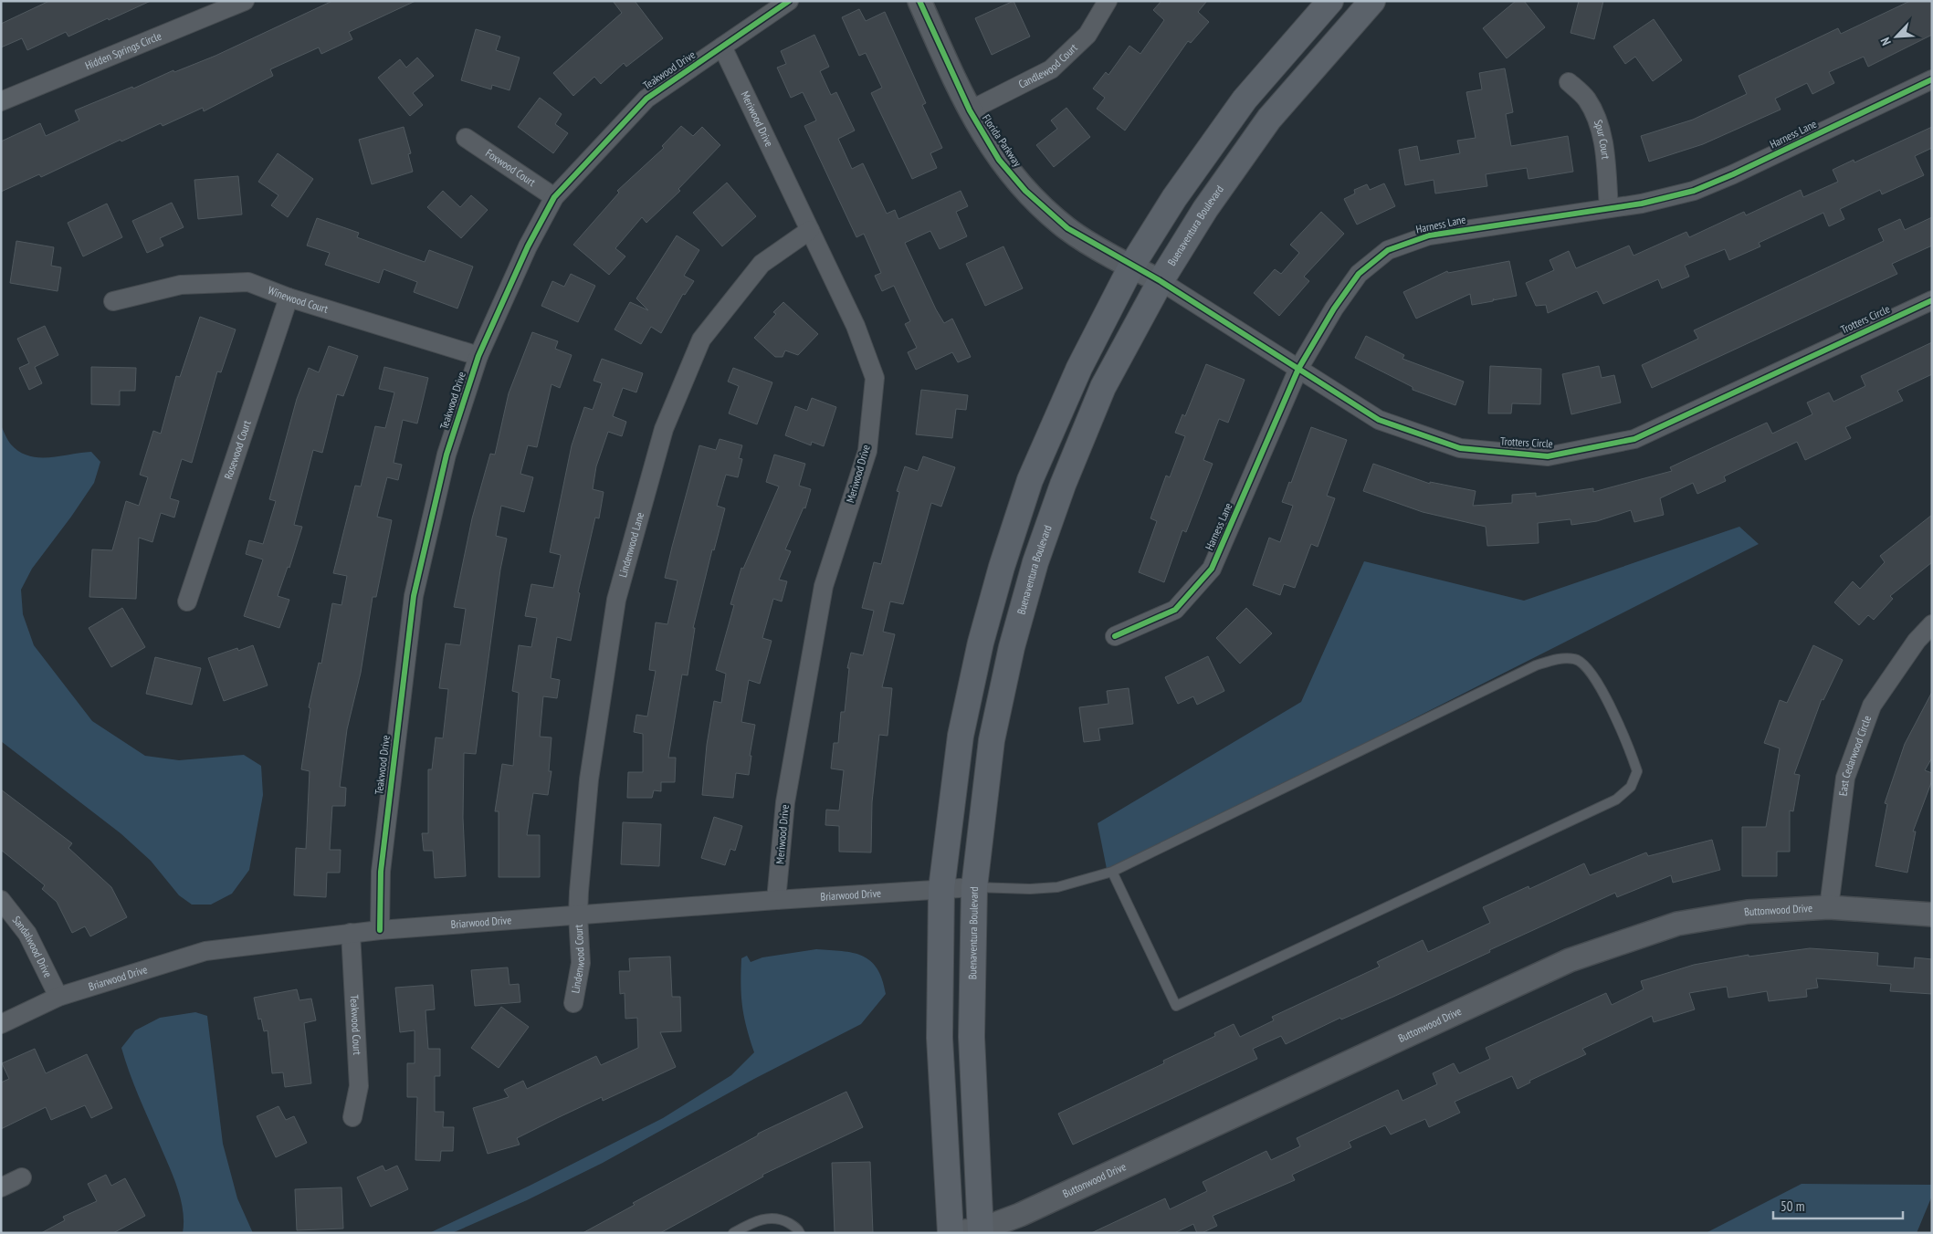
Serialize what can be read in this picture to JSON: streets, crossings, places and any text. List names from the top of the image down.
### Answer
{
  "streets": {
    "main road": ["Buenaventura Boulevard"],
    "street": [
      "Hidden Springs Circle",
      "Candlewood Court",
      "Teakwood Drive",
      "Meriwood Drive",
      "Harness Lane",
      "Florida Parkway",
      "Spur Court",
      "Foxwood Court",
      "Winewood Court",
      "Trotters Circle",
      "Rosewood Court",
      "Lindenwood Lane",
      "East Cedarwood Circle",
      "Briarwood Drive",
      "Buttonwood Drive",
      "Sandalwood Drive",
      "Lindenwood Court",
      "Teakwood Court"
    ]
  },
  "crossings": [
    ["Candlewood Court", "Florida Parkway"],
    ["Teakwood Drive", "Meriwood Drive"],
    ["Teakwood Drive", "Foxwood Court"],
    ["Teakwood Drive", "Winewood Court"],
    ["Teakwood Drive", "Briarwood Drive"],
    ["Meriwood Drive", "Lindenwood Lane"],
    ["Meriwood Drive", "Briarwood Drive"],
    ["Harness Lane", "Spur Court"],
    ["Harness Lane", "Trotters Circle"],
    ["Florida Parkway", "Buenaventura Boulevard"],
    ["Florida Parkway", "Trotters Circle"],
    ["Buenaventura Boulevard", "Trotters Circle"],
    ["Buenaventura Boulevard", "Briarwood Drive"],
    ["Buenaventura Boulevard", "Buttonwood Drive"],
    ["Winewood Court", "Rosewood Court"],
    ["Lindenwood Lane", "Briarwood Drive"],
    ["Lindenwood Lane", "Lindenwood Court"],
    ["East Cedarwood Circle", "Buttonwood Drive"],
    ["Briarwood Drive", "Sandalwood Drive"],
    ["Briarwood Drive", "Lindenwood Court"],
    ["Briarwood Drive", "Teakwood Court"]
  ],
  "scale_bar": "50 m",
  "north": "bottom left"
}
